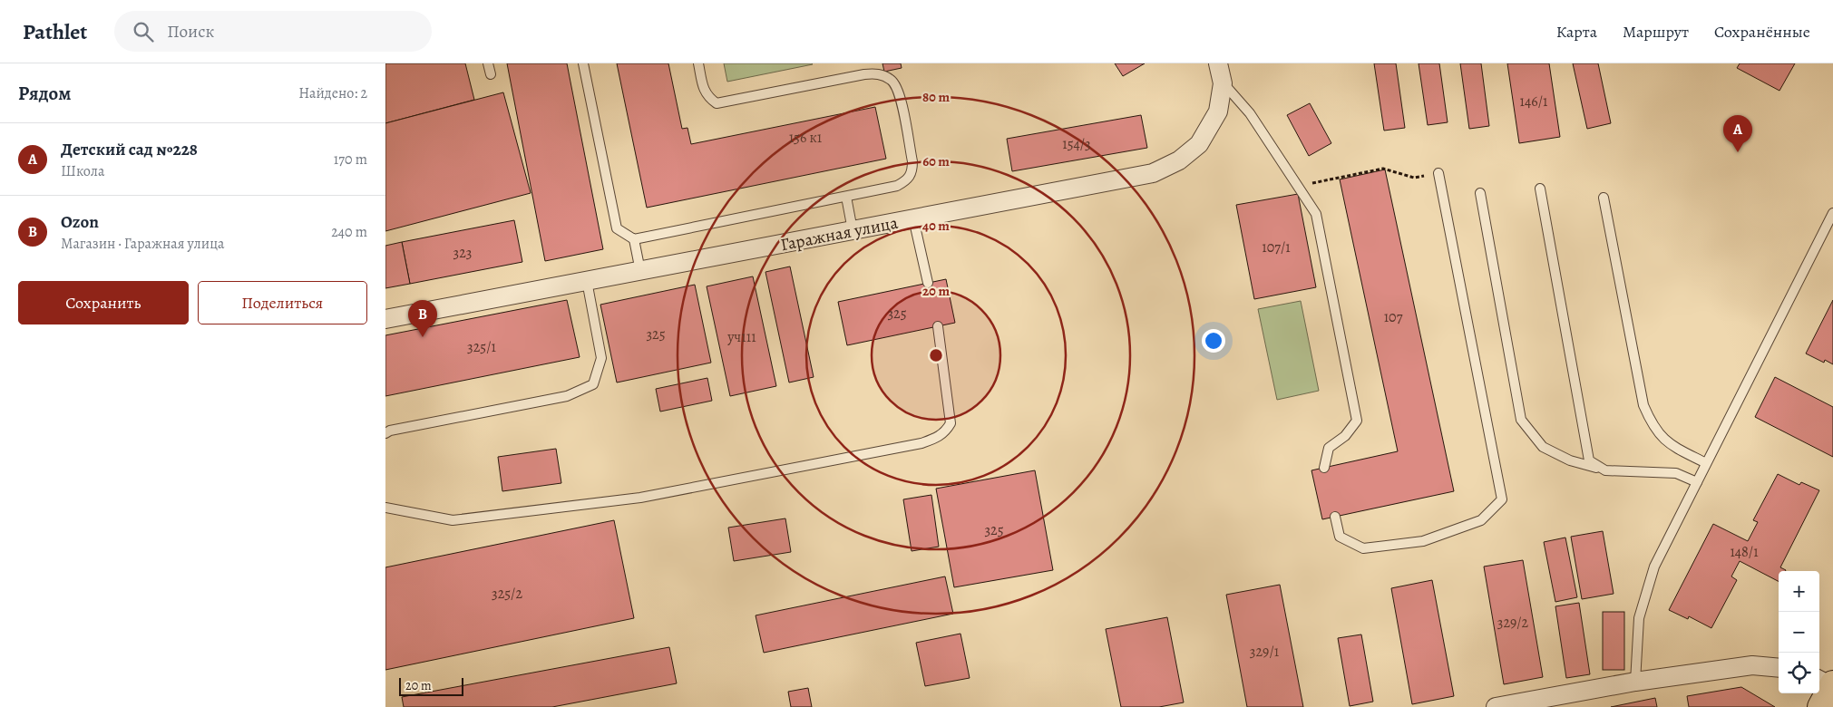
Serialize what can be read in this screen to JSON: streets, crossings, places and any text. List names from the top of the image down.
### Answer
{
  "streets": {
    "street": ["Гаражная улица"]
  },
  "house_numbers": [
    "146/1",
    "156 к1",
    "154/3",
    "107/1",
    "323",
    "325",
    "107",
    "325",
    "уч111",
    "325/1",
    "325",
    "148/1",
    "325/2",
    "329/2",
    "329/1"
  ],
  "scale_bar": "20 m",
  "page": {
    "header": "Pathlet",
    "search": "Поиск",
    "nav": ["Карта", "Маршрут", "Сохранённые"],
    "heading": ["Рядом", "Найдено: 2"],
    "pins": ["A", "B"],
    "list": [
      {
        "mark": "A",
        "name": "Детский сад №228",
        "note": "Школа",
        "value": "170 m"
      },
      {
        "mark": "B",
        "name": "Ozon",
        "note": "Магазин · Гаражная улица",
        "value": "240 m"
      }
    ],
    "buttons": ["Сохранить", "Поделиться"],
    "map_buttons": ["+", "−"],
    "scale": "20 m"
  },
  "rings": [
    "80 m",
    "60 m",
    "40 m",
    "20 m"
  ]
}
